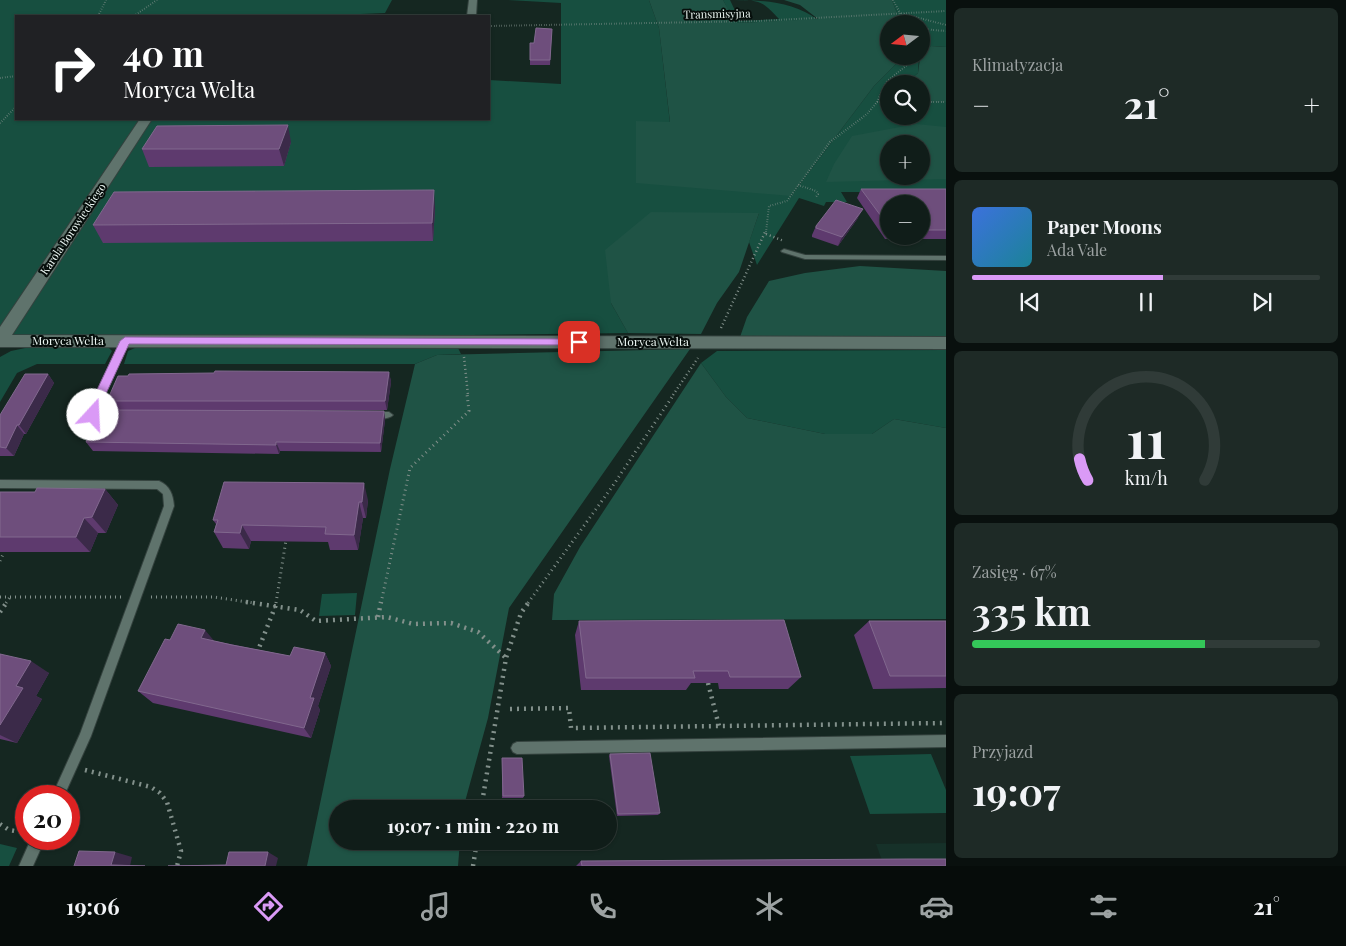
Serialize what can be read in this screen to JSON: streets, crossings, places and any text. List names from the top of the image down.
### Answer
{
  "streets": {
    "street": ["Karola Borowieckiego", "Moryca Welta"],
    "path": ["Transmisyjna"]
  },
  "crossings": [
    ["Karola Borowieckiego", "Moryca Welta"]
  ],
  "north": "left",
  "page": {
    "tile": [
      "Klimatyzacja",
      ["Zasięg · 67%", "335 km"],
      ["Przyjazd", "19:07"]
    ],
    "map_buttons": ["+", "−"],
    "turn": ["40 m", "Moryca Welta"],
    "heat": ["−", "21°", "+"],
    "song": ["Paper Moons", "Ada Vale"],
    "limit": "20",
    "trip": "19:07 · 1 min · 220 m",
    "tabs": ["19:06", "21°"],
    "gauge": ["11", "km/h"]
  }
}
